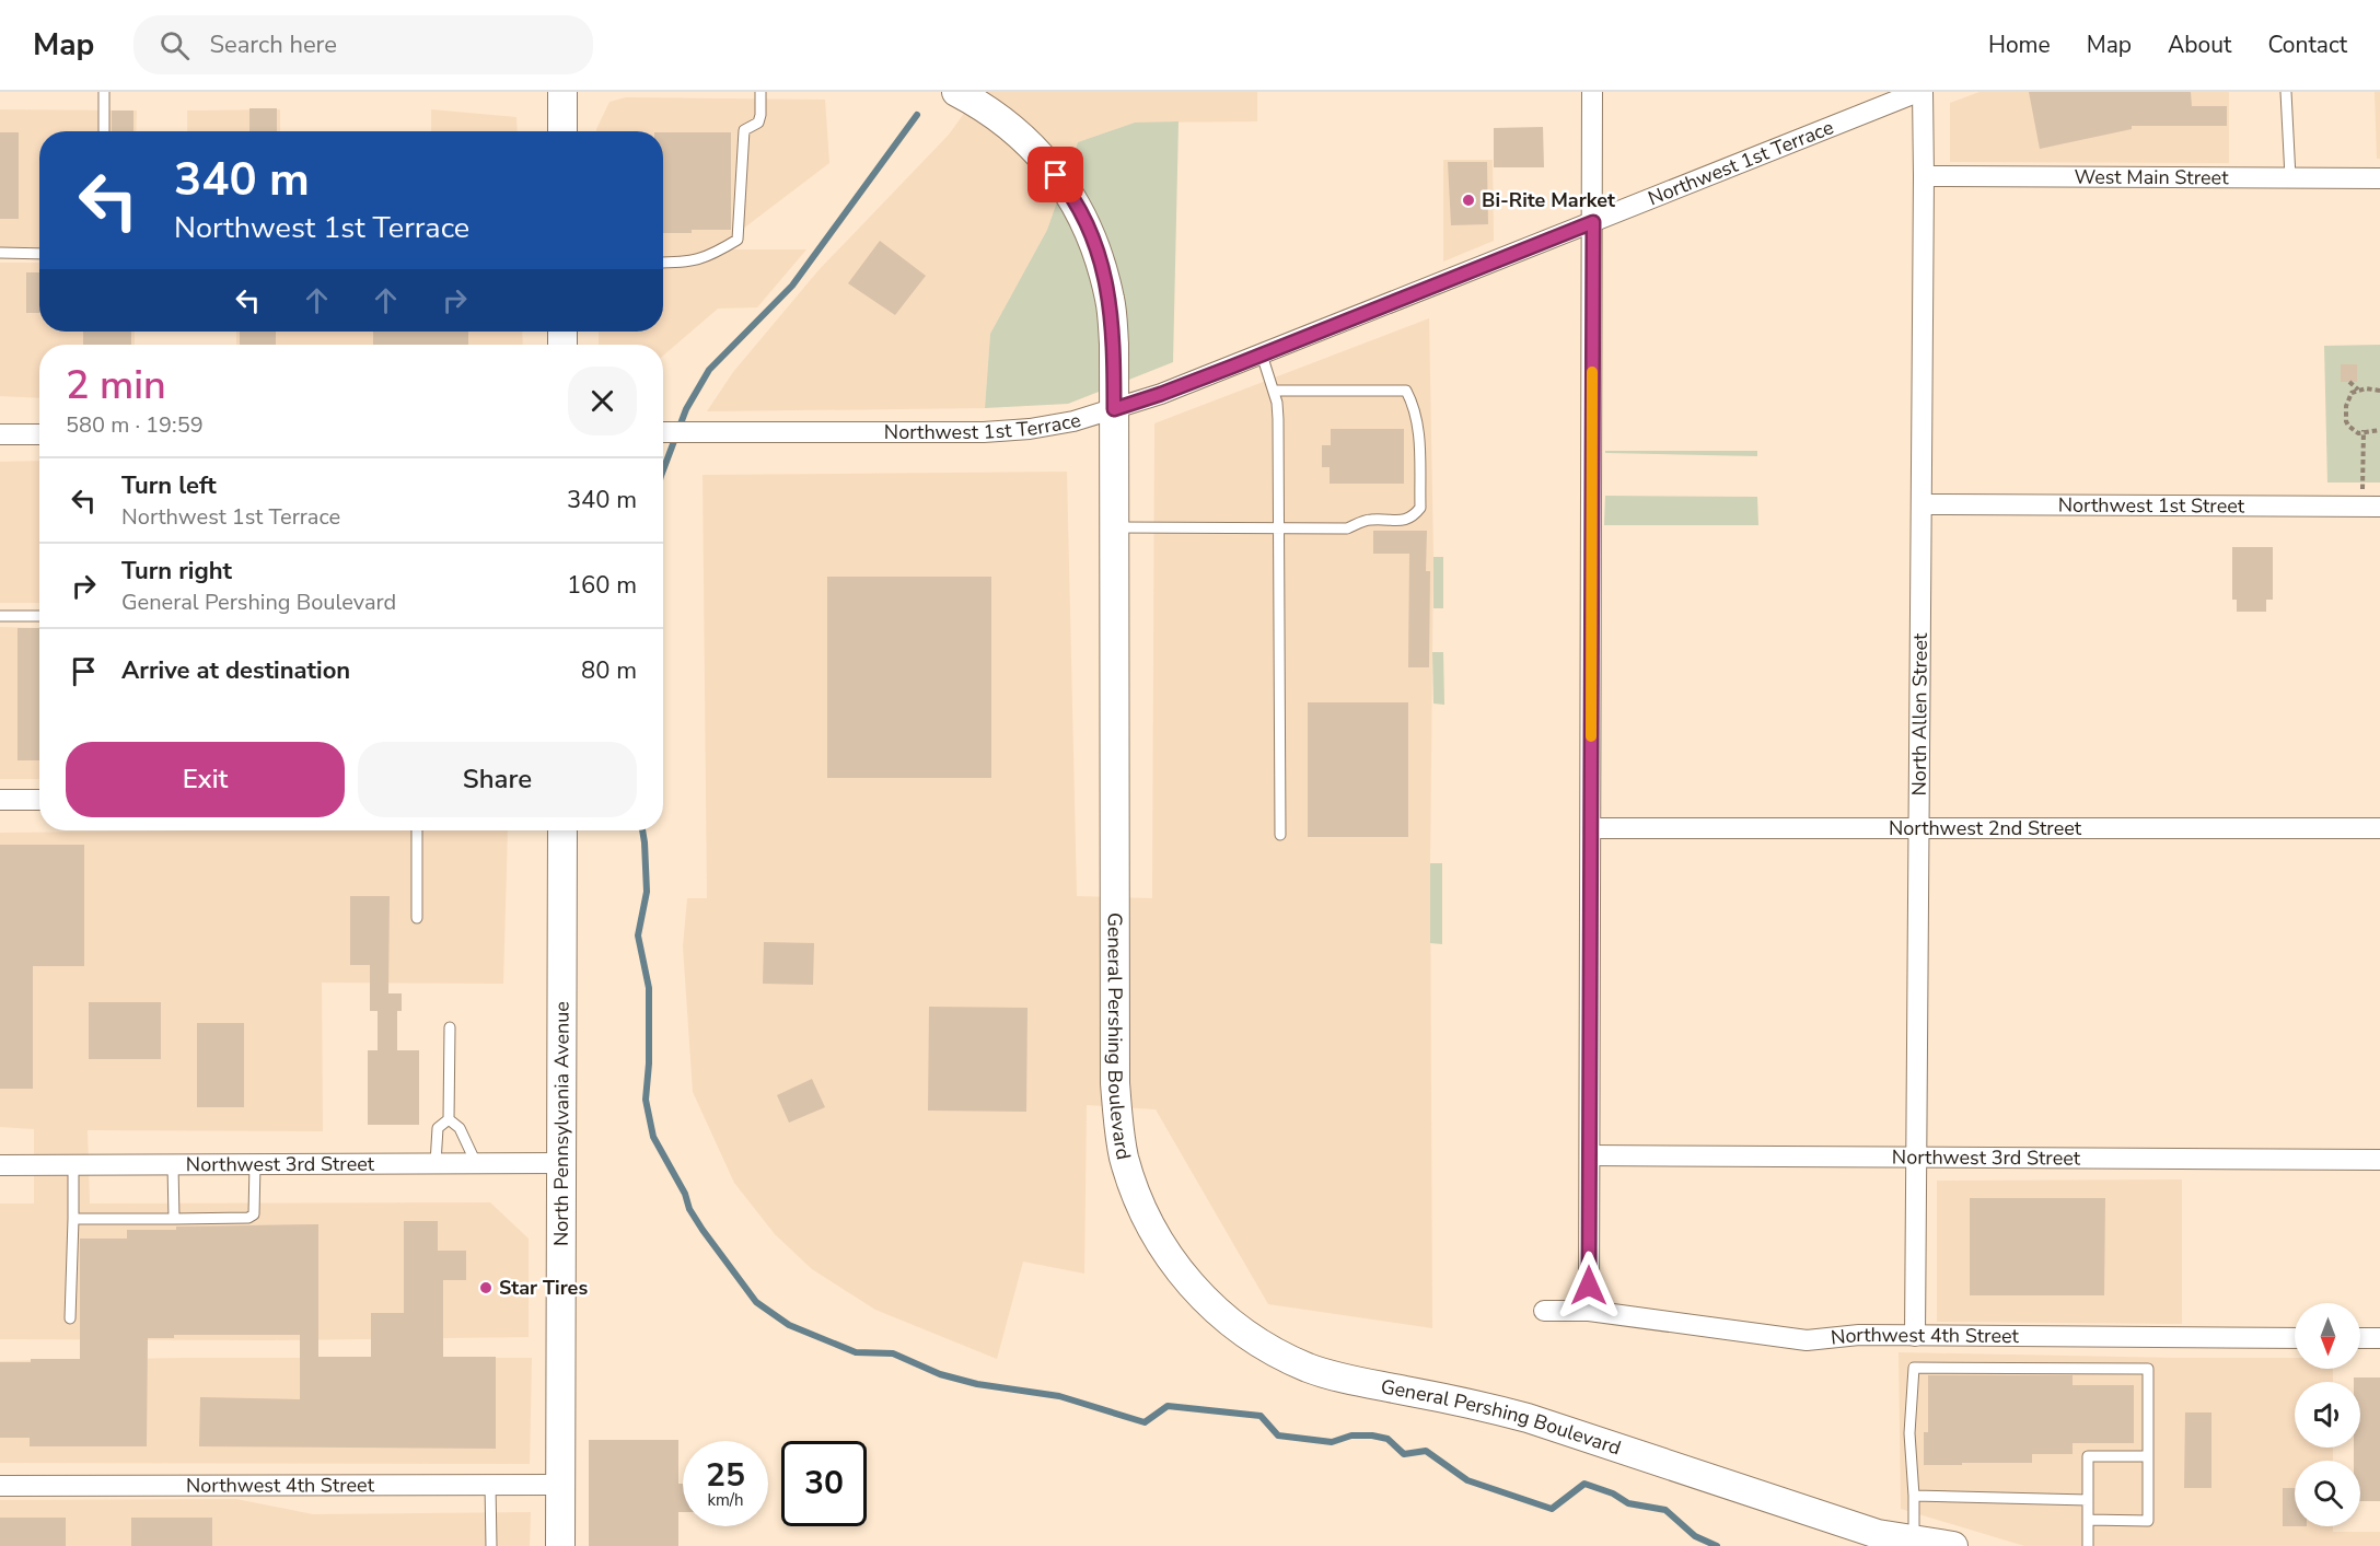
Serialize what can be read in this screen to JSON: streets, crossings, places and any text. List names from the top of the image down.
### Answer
{
  "streets": {
    "main road": ["General Pershing Boulevard", "North Pennsylvania Avenue"],
    "street": [
      "Northwest 1st Terrace",
      "West Main Street",
      "Northwest 1st Street",
      "North Allen Street",
      "Northwest 2nd Street",
      "Northwest 3rd Street",
      "Northwest 4th Street"
    ]
  },
  "crossings": [
    ["Northwest 1st Terrace", "North Allen Street"],
    ["Northwest 1st Terrace", "General Pershing Boulevard"],
    ["West Main Street", "North Allen Street"],
    ["Northwest 1st Street", "North Allen Street"],
    ["North Allen Street", "Northwest 2nd Street"],
    ["North Allen Street", "Northwest 3rd Street"],
    ["North Allen Street", "Northwest 4th Street"],
    ["North Pennsylvania Avenue", "Northwest 3rd Street"],
    ["North Pennsylvania Avenue", "Northwest 4th Street"]
  ],
  "places": ["Bi-Rite Market", "Star Tires"],
  "north": "bottom",
  "page": {
    "header": "Map",
    "search": "Search here",
    "nav": [
      "Home",
      "Map",
      "About",
      "Contact"
    ],
    "turn": ["340 m", "Northwest 1st Terrace"],
    "heading": ["2 min", "580 m · 19:59"],
    "list": [
      {
        "name": "Turn left",
        "note": "Northwest 1st Terrace",
        "value": "340 m"
      },
      {
        "name": "Turn right",
        "note": "General Pershing Boulevard",
        "value": "160 m"
      },
      {
        "name": "Arrive at destination",
        "value": "80 m"
      }
    ],
    "buttons": ["Exit", "Share"],
    "speed": "25 km/h",
    "limit": "30"
  }
}
